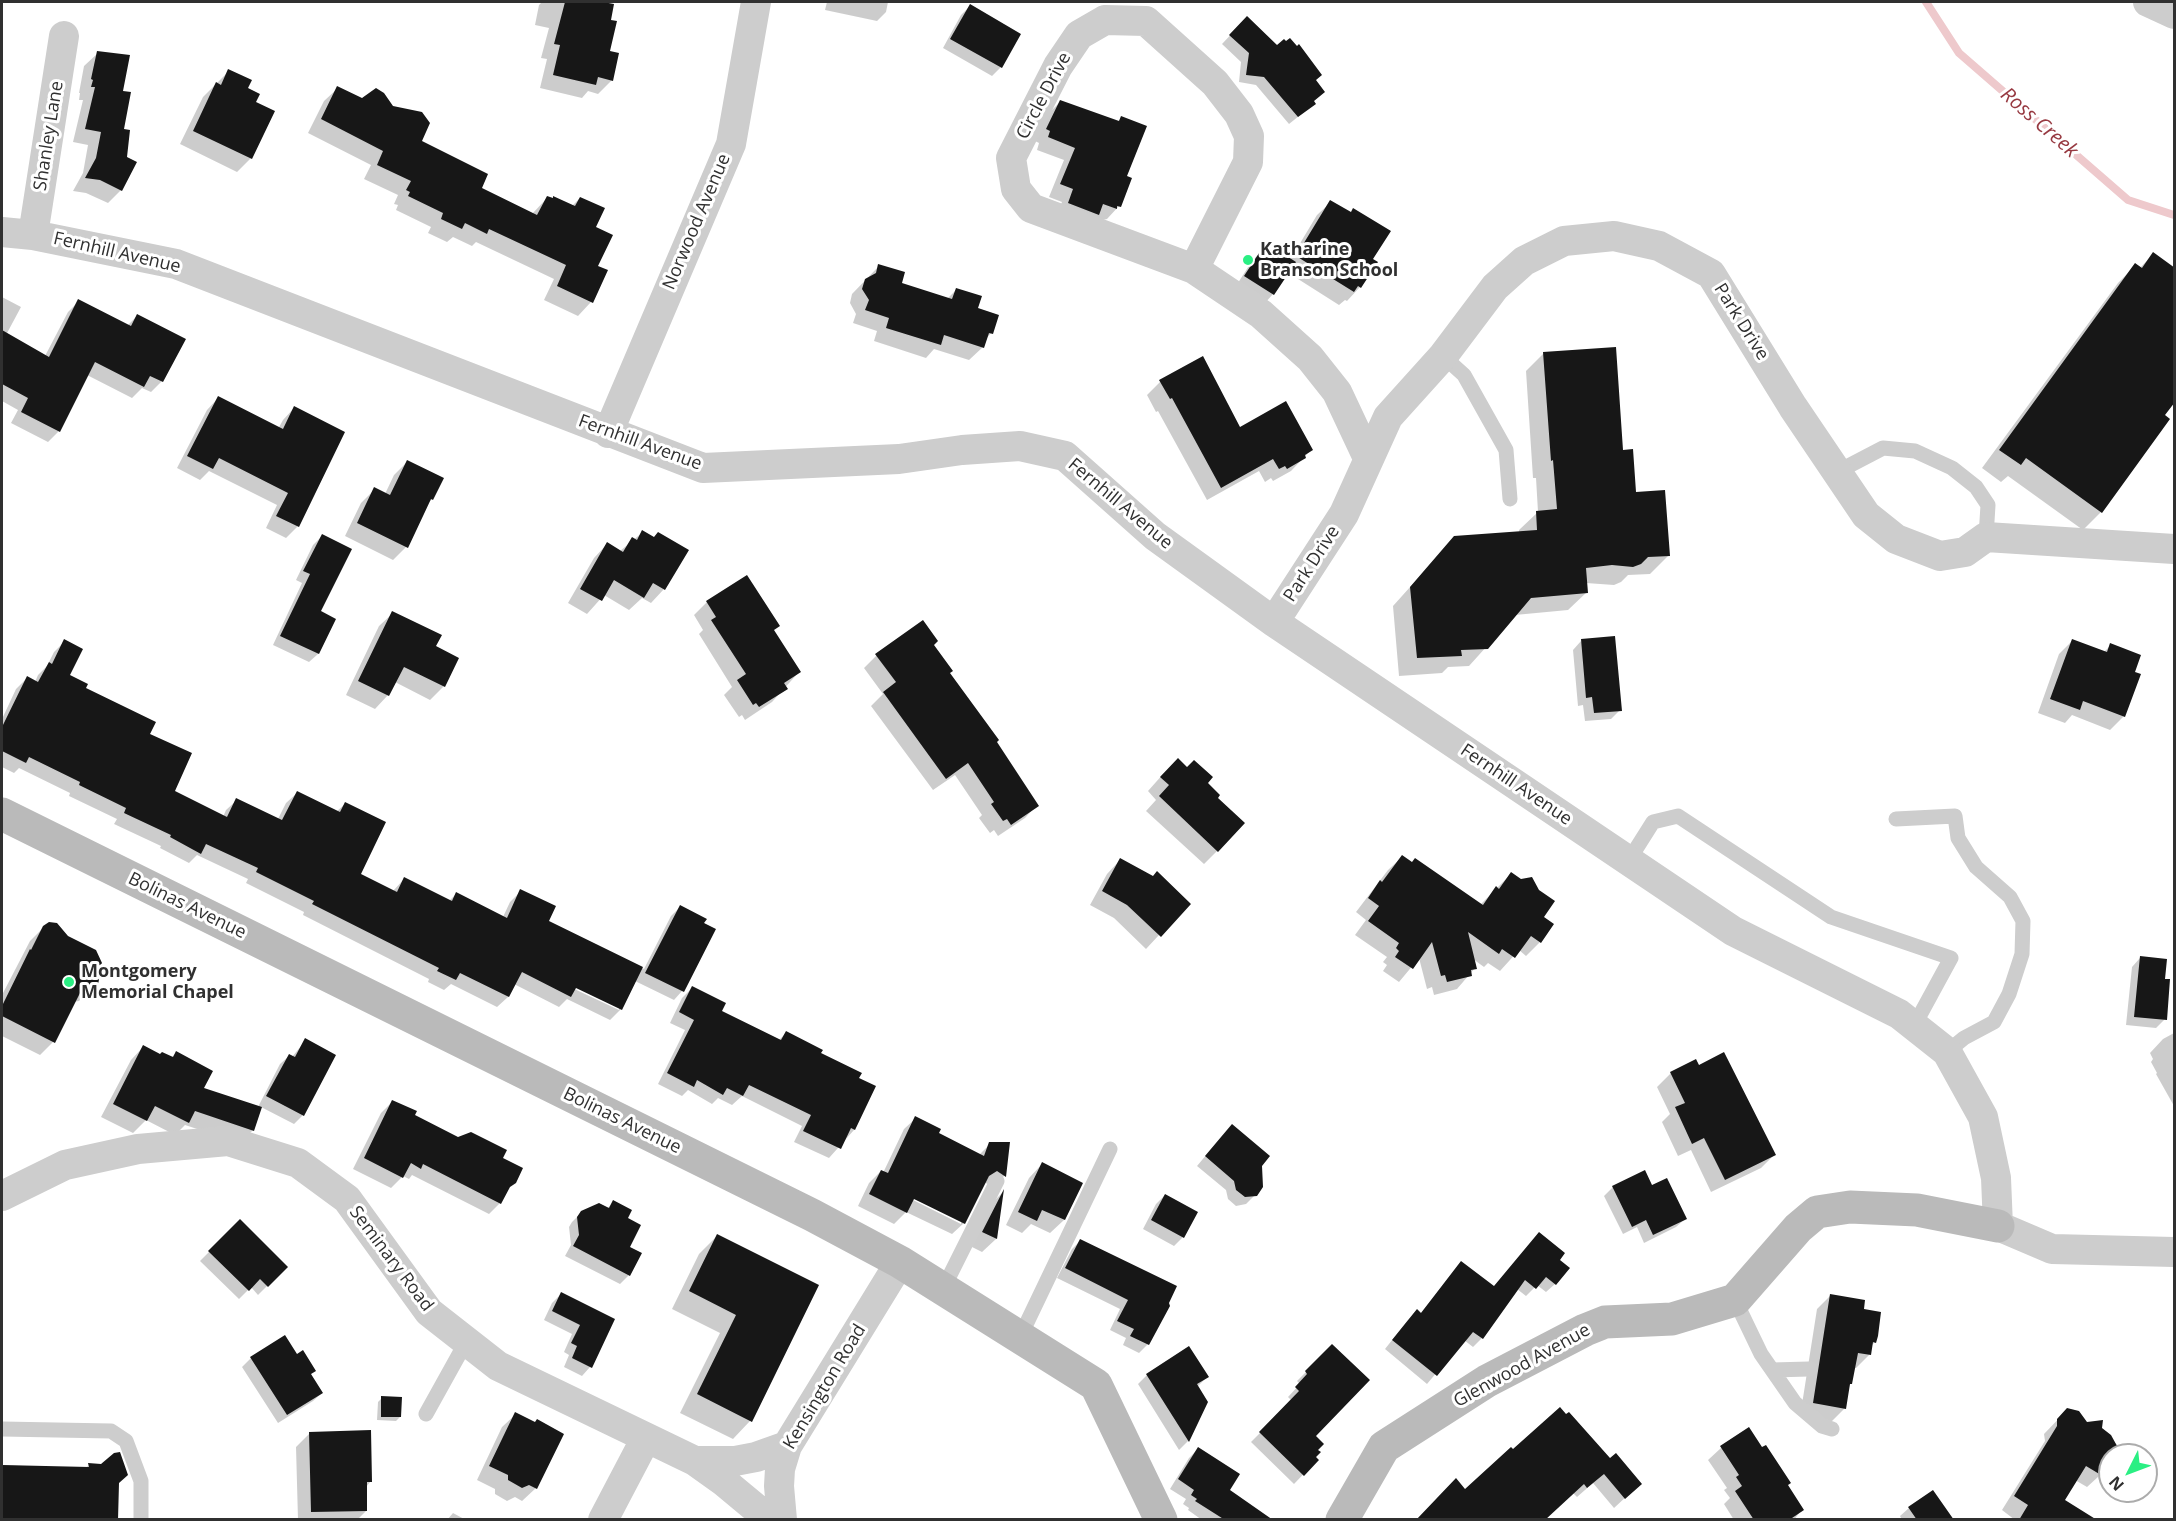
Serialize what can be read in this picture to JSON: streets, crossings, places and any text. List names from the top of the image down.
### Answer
{
  "streets": {
    "street": [
      "Circle Drive",
      "Shanley Lane",
      "Norwood Avenue",
      "Fernhill Avenue",
      "Park Drive",
      "Bolinas Avenue",
      "Seminary Road",
      "Glenwood Avenue",
      "Kensington Road"
    ]
  },
  "crossings": [
    ["Circle Drive", "Park Drive"],
    ["Shanley Lane", "Fernhill Avenue"],
    ["Norwood Avenue", "Fernhill Avenue"],
    ["Fernhill Avenue", "Park Drive"],
    ["Bolinas Avenue", "Kensington Road"],
    ["Seminary Road", "Kensington Road"]
  ],
  "water": ["Ross Creek"],
  "places": ["Katharine Branson School", "Montgomery Memorial Chapel"],
  "north": "bottom left"
}
